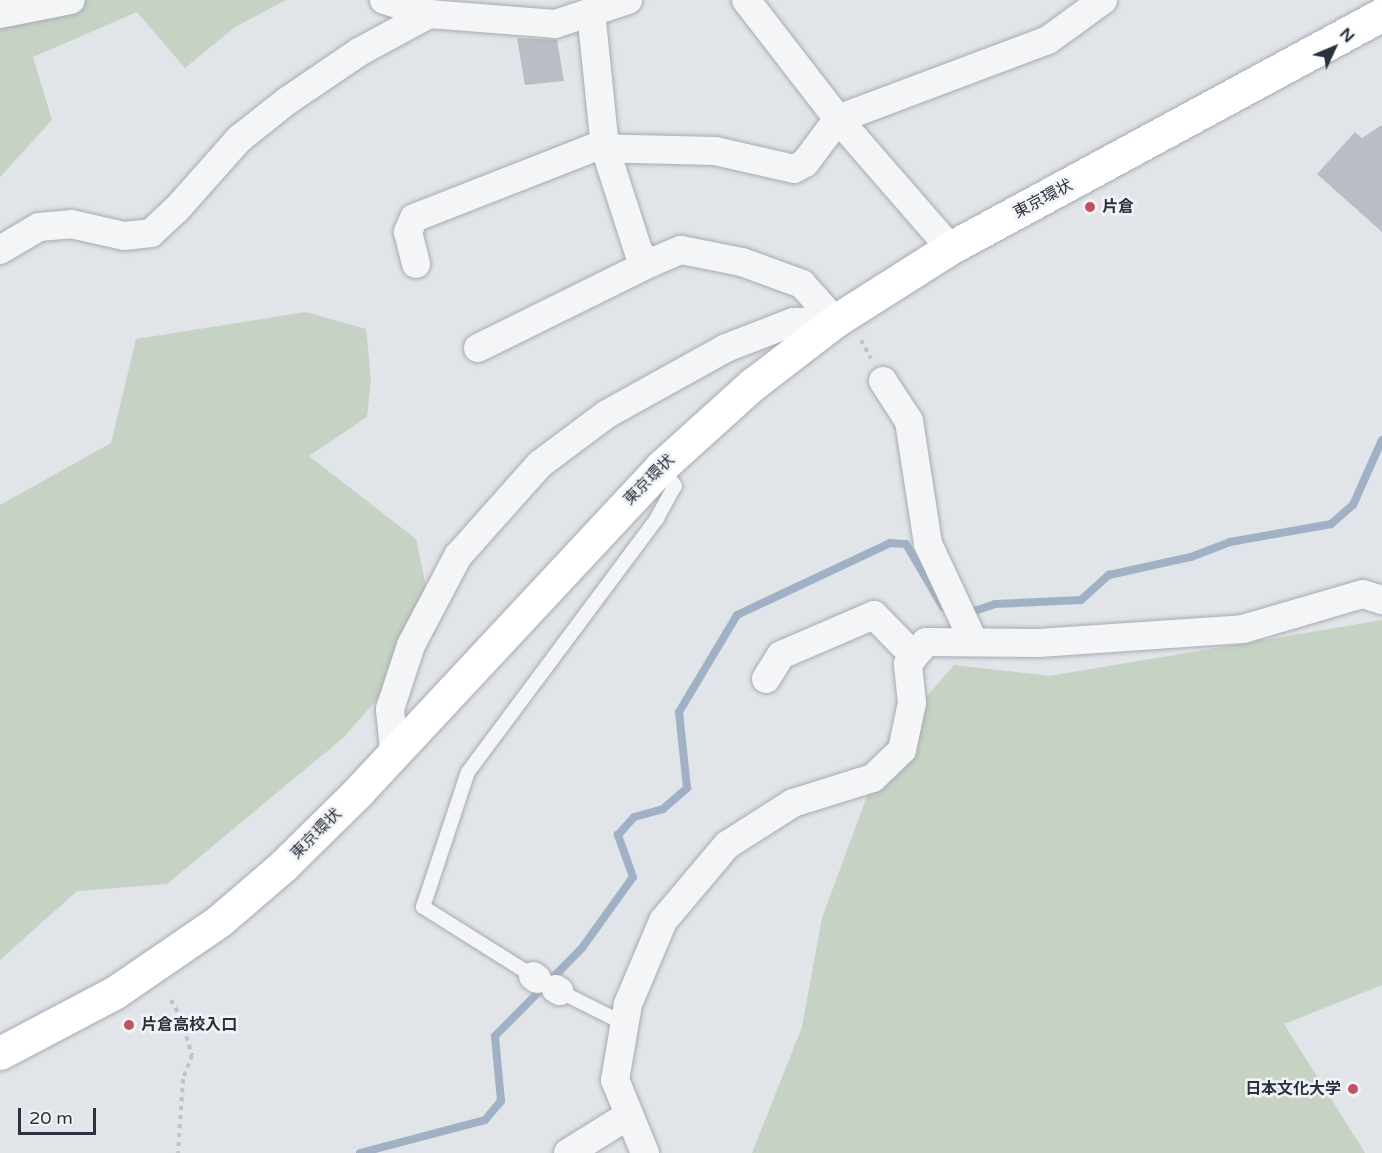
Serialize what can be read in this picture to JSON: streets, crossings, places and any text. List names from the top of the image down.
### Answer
{
  "streets": {
    "highway": ["東京環状"]
  },
  "places": ["片倉", "片倉高校入口", "日本文化大学"],
  "scale_bar": "20 m",
  "north": "top right"
}
